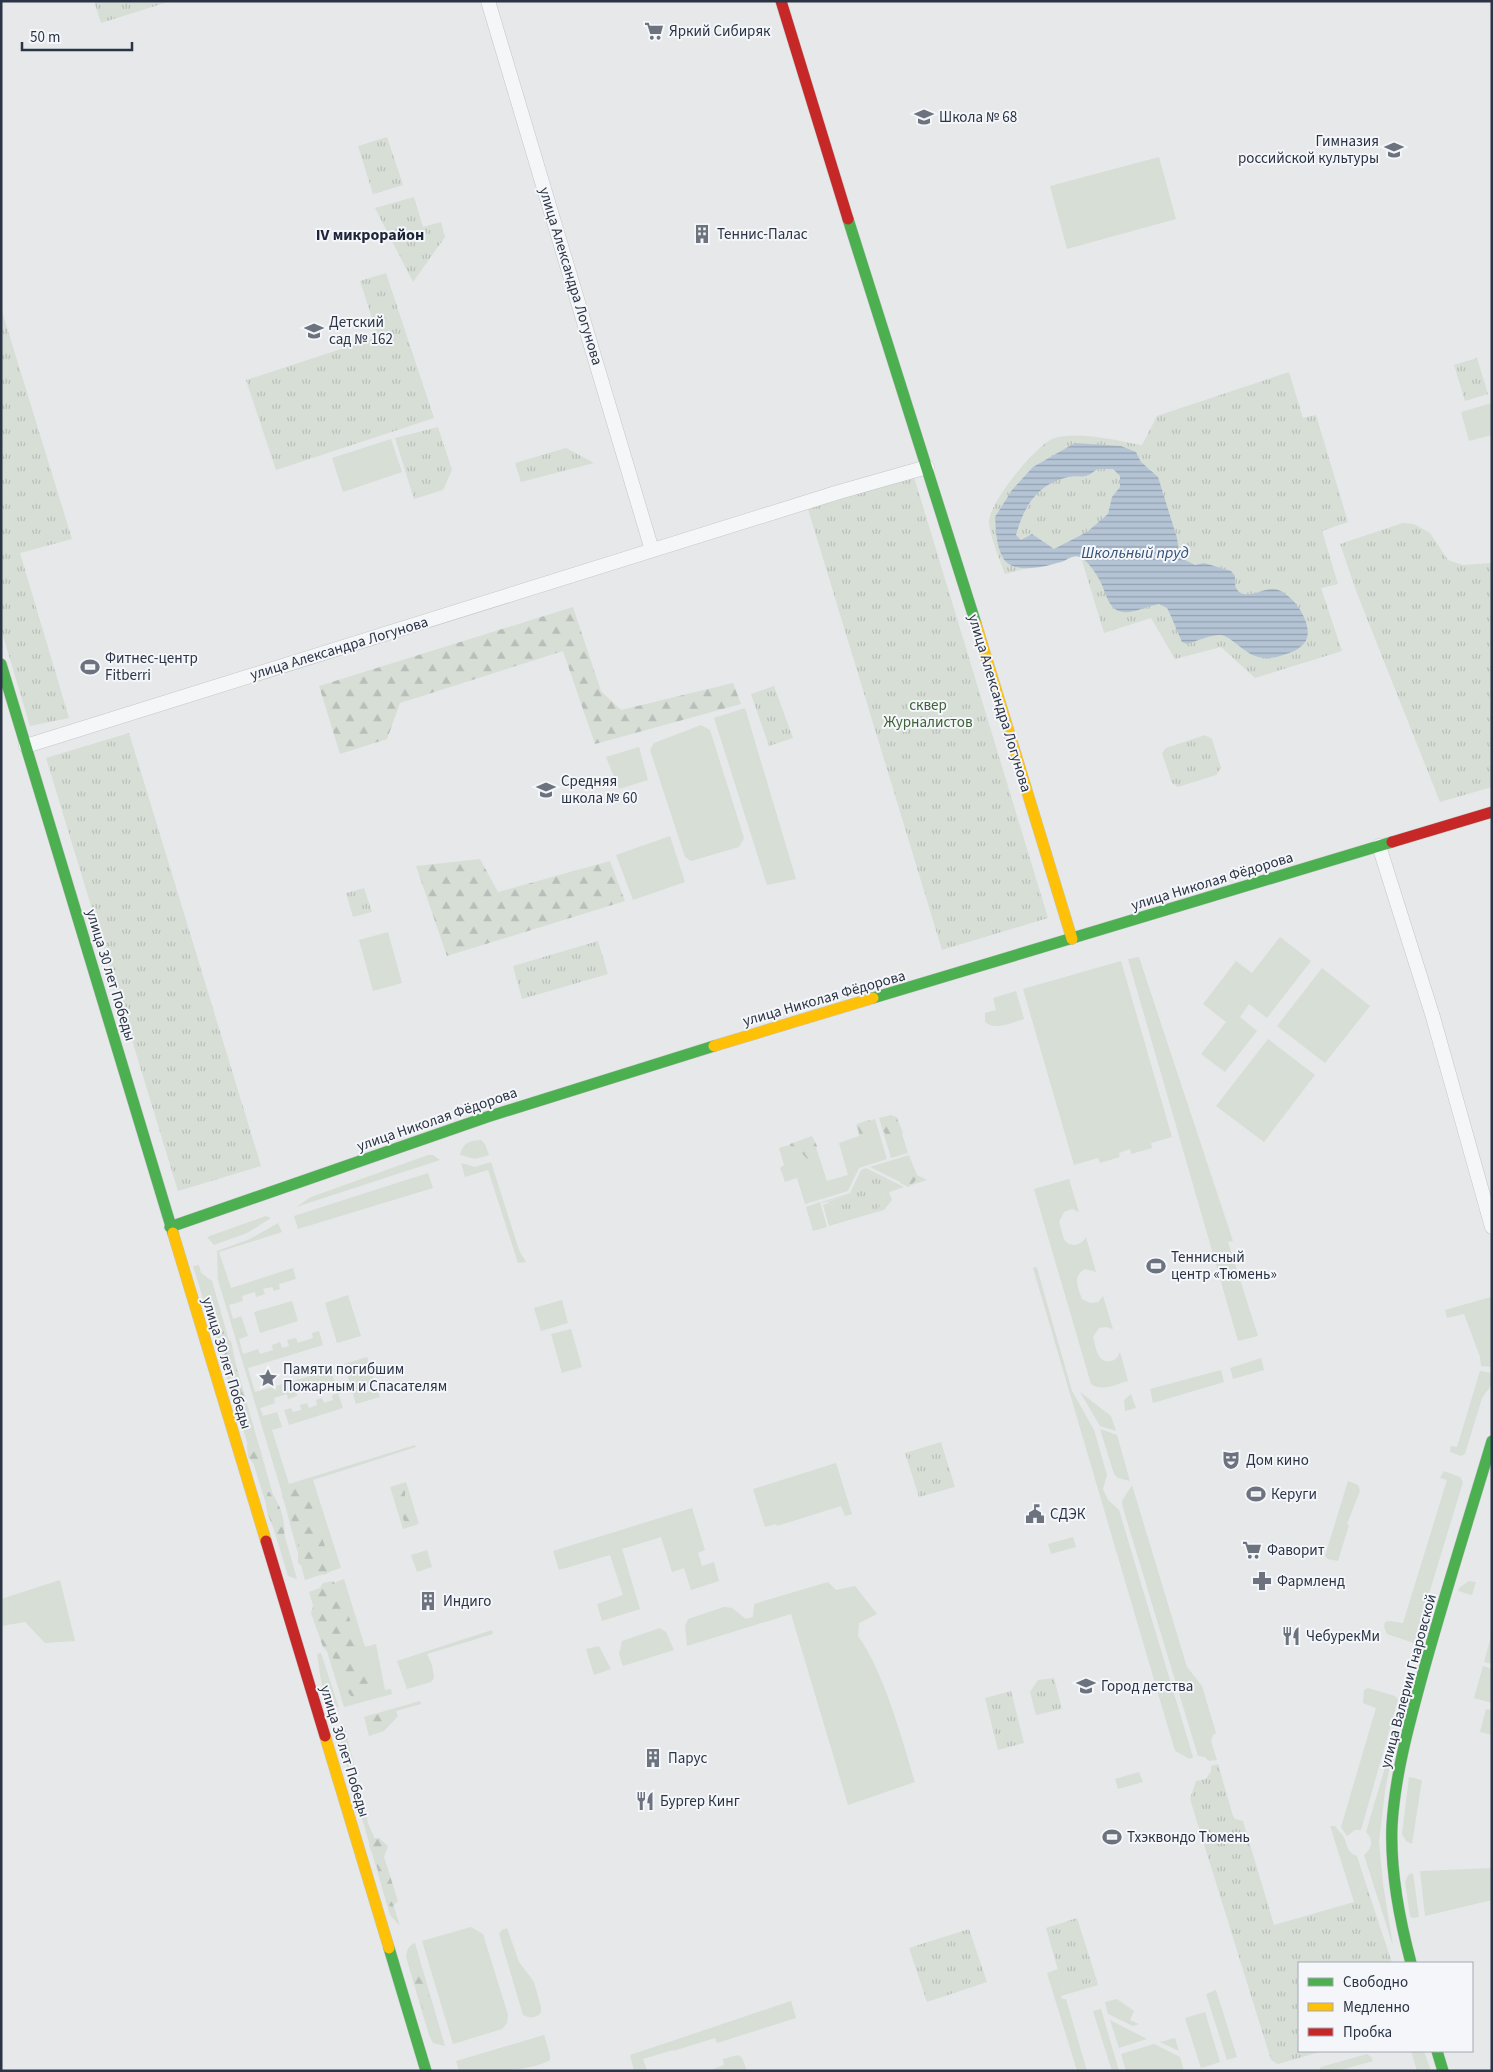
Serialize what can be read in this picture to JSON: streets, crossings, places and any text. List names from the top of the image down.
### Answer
{
  "streets": {
    "street": [
      "улица Александра Логунова",
      "улица Николая Фёдорова",
      "улица 30 лет Победы",
      "улица Валерии Гнаровской"
    ]
  },
  "crossings": [
    ["улица Александра Логунова", "улица Николая Фёдорова"],
    ["улица Александра Логунова", "улица 30 лет Победы"],
    ["улица Николая Фёдорова", "улица 30 лет Победы"]
  ],
  "districts": ["IV микрорайон"],
  "water": ["Школьный пруд"],
  "parks": ["сквер Журналистов"],
  "places": {
    "supermarket": ["Яркий Сибиряк", "Фаворит"],
    "school or university": [
      "Школа № 68",
      "Гимназия российской культуры",
      "Детский сад № 162",
      "Средняя школа № 60",
      "Город детства"
    ],
    "building": ["Теннис-Палас", "Индиго", "Парус"],
    "sports": [
      "Фитнес-центр Fitberri",
      "Теннисный центр «Тюмень»",
      "Керуги",
      "Тхэквондо Тюмень"
    ],
    "place": ["Памяти погибшим Пожарным и Спасателям"],
    "theatre": ["Дом кино"],
    "public building": ["СДЭК"],
    "pharmacy": ["Фармленд"],
    "restaurant": ["ЧебурекМи", "Бургер Кинг"]
  },
  "legend": ["Свободно", "Медленно", "Пробка"],
  "scale_bar": "50 m"
}
